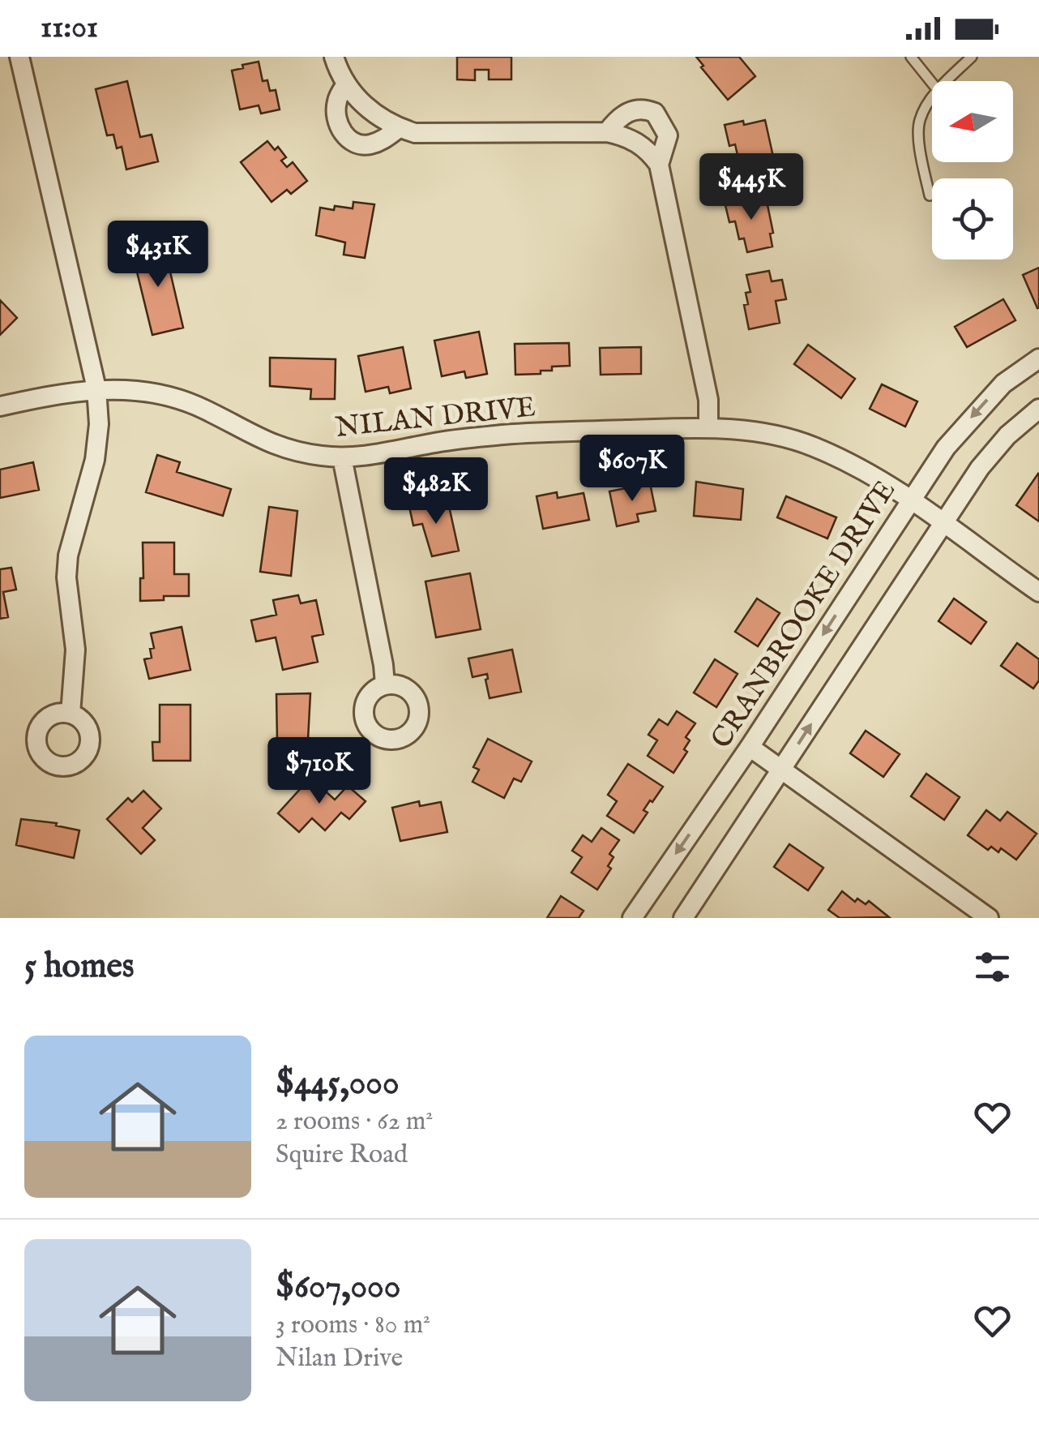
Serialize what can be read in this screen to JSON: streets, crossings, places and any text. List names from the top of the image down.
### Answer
{
  "streets": {
    "street": ["NILAN DRIVE", "CRANBROOKE DRIVE"]
  },
  "crossings": [
    ["NILAN DRIVE", "CRANBROOKE DRIVE"]
  ],
  "north": "left",
  "page": {
    "status": "11:01",
    "price": [
      "$445K",
      "$431K",
      "$607K",
      "$482K",
      "$710K"
    ],
    "heading": "5 homes",
    "list": [
      {
        "name": "$445,000",
        "note": "2 rooms · 62 m² · Squire Road"
      },
      {
        "name": "$607,000",
        "note": "3 rooms · 80 m² · Nilan Drive"
      }
    ]
  }
}
